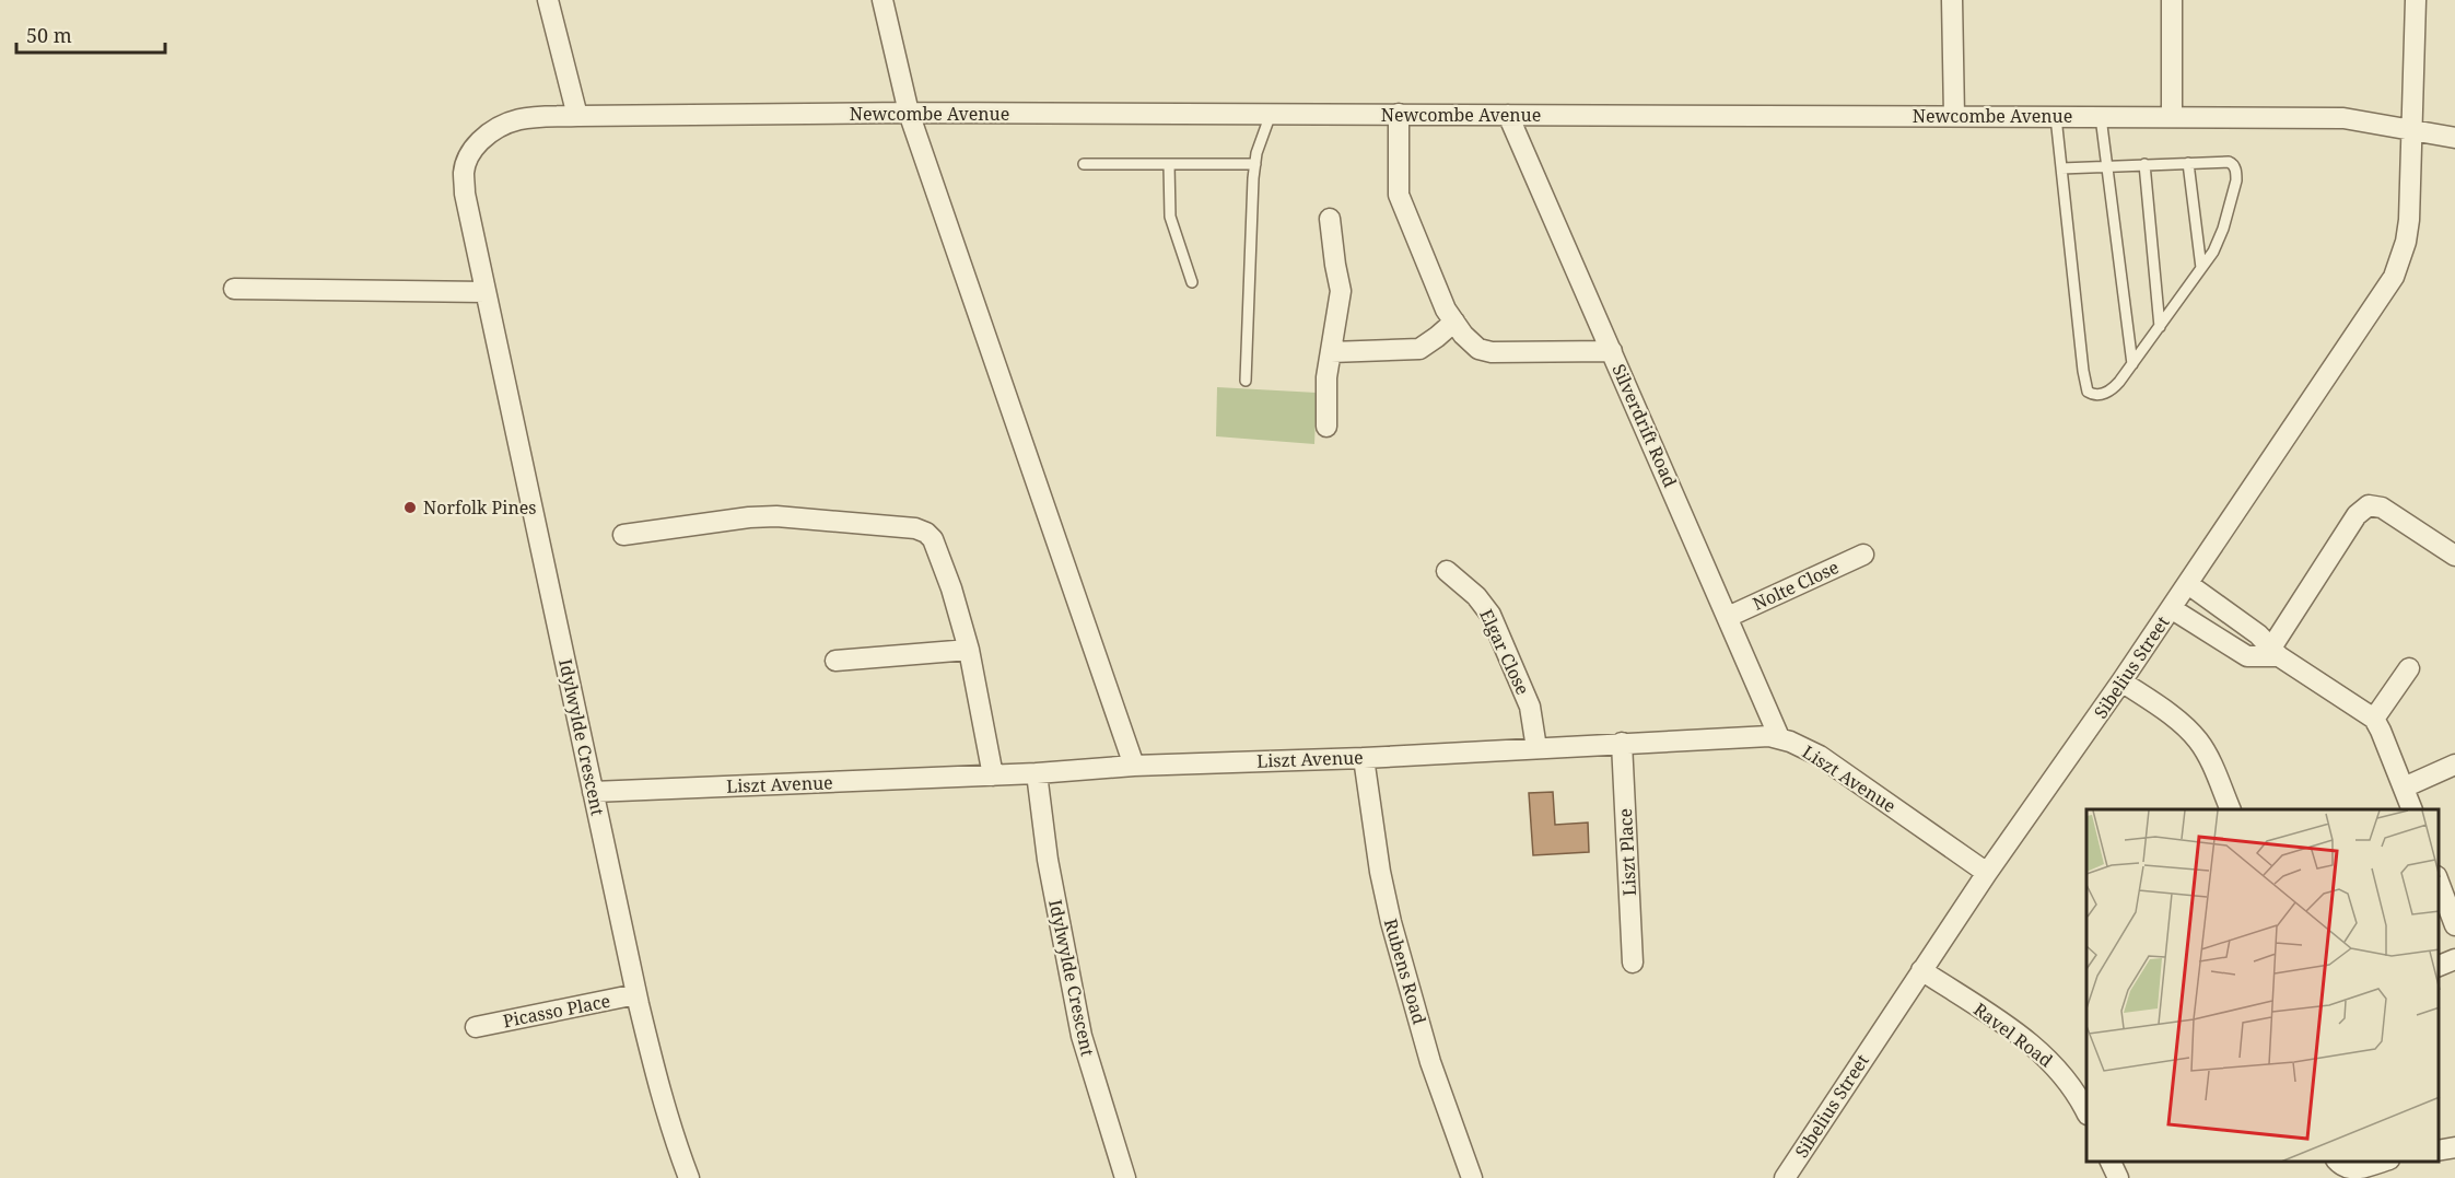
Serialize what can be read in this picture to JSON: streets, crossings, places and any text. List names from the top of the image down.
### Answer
{
  "streets": {
    "street": [
      "Newcombe Avenue",
      "Silverdrift Road",
      "Nolte Close",
      "Elgar Close",
      "Sibelius Street",
      "Idylwylde Crescent",
      "Liszt Avenue",
      "Liszt Place",
      "Rubens Road",
      "Picasso Place",
      "Ravel Road"
    ]
  },
  "crossings": [
    ["Newcombe Avenue", "Silverdrift Road"],
    ["Newcombe Avenue", "Sibelius Street"],
    ["Newcombe Avenue", "Idylwylde Crescent"],
    ["Silverdrift Road", "Nolte Close"],
    ["Silverdrift Road", "Liszt Avenue"],
    ["Elgar Close", "Liszt Avenue"],
    ["Sibelius Street", "Liszt Avenue"],
    ["Sibelius Street", "Ravel Road"],
    ["Idylwylde Crescent", "Liszt Avenue"],
    ["Idylwylde Crescent", "Picasso Place"],
    ["Liszt Avenue", "Liszt Place"],
    ["Liszt Avenue", "Rubens Road"]
  ],
  "places": ["Norfolk Pines"],
  "scale_bar": "50 m"
}
